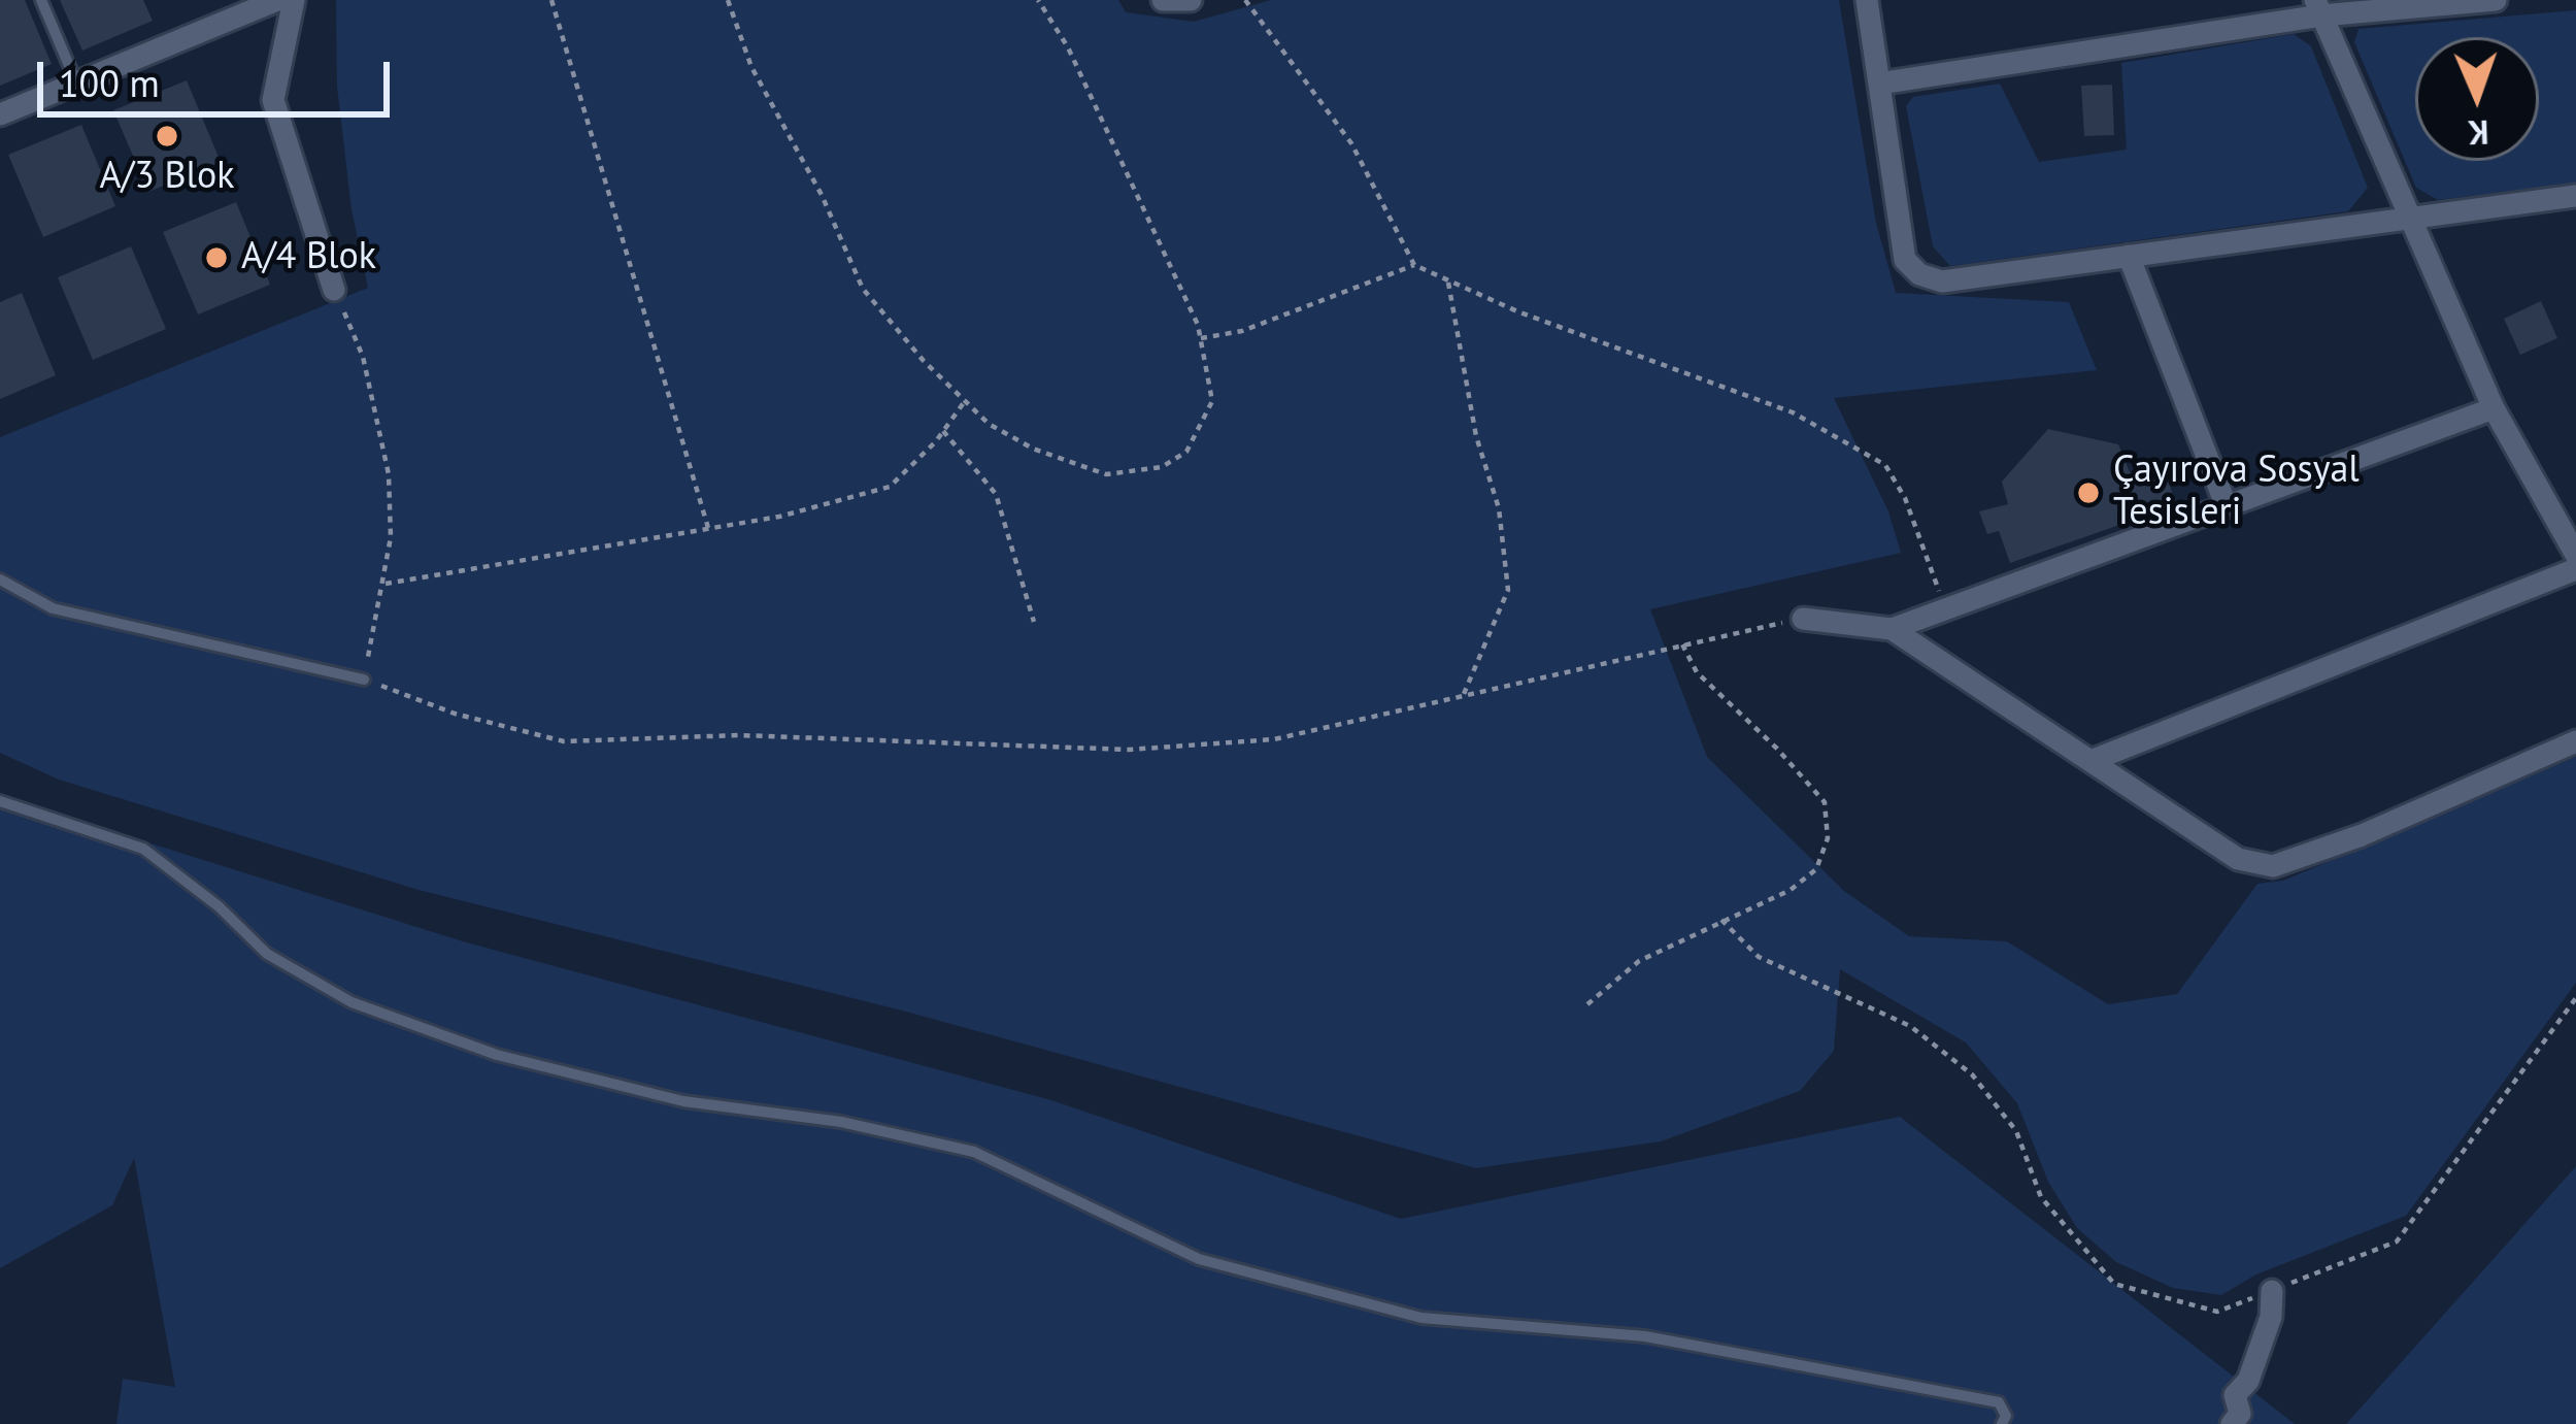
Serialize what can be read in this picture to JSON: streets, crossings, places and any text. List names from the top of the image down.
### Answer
{
  "places": ["A/3 Blok", "A/4 Blok", "Çayırova Sosyal Tesisleri"],
  "scale_bar": "100 m",
  "north": "bottom"
}
